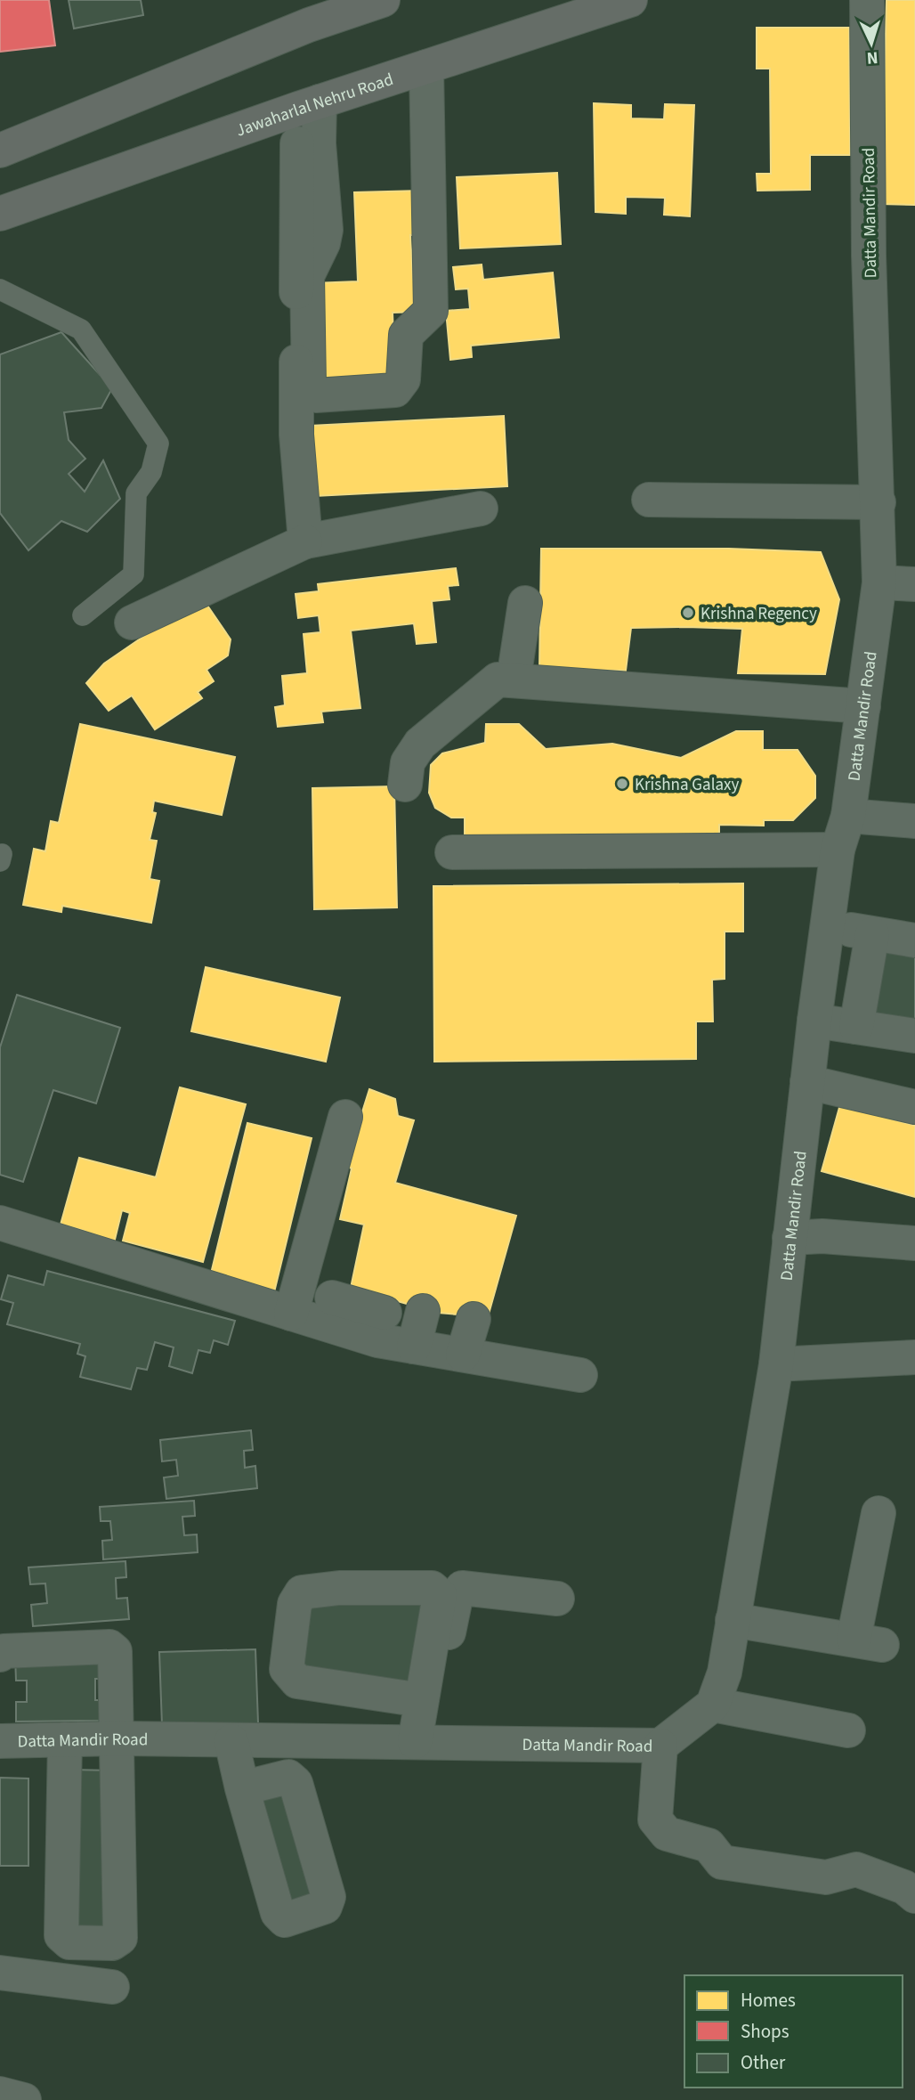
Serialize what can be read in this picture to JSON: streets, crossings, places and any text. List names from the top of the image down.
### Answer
{
  "streets": {
    "main road": ["Jawaharlal Nehru Road"],
    "street": ["Datta Mandir Road"]
  },
  "places": ["Krishna Regency", "Krishna Galaxy"],
  "legend": ["Homes", "Shops", "Other"],
  "north": "bottom"
}
